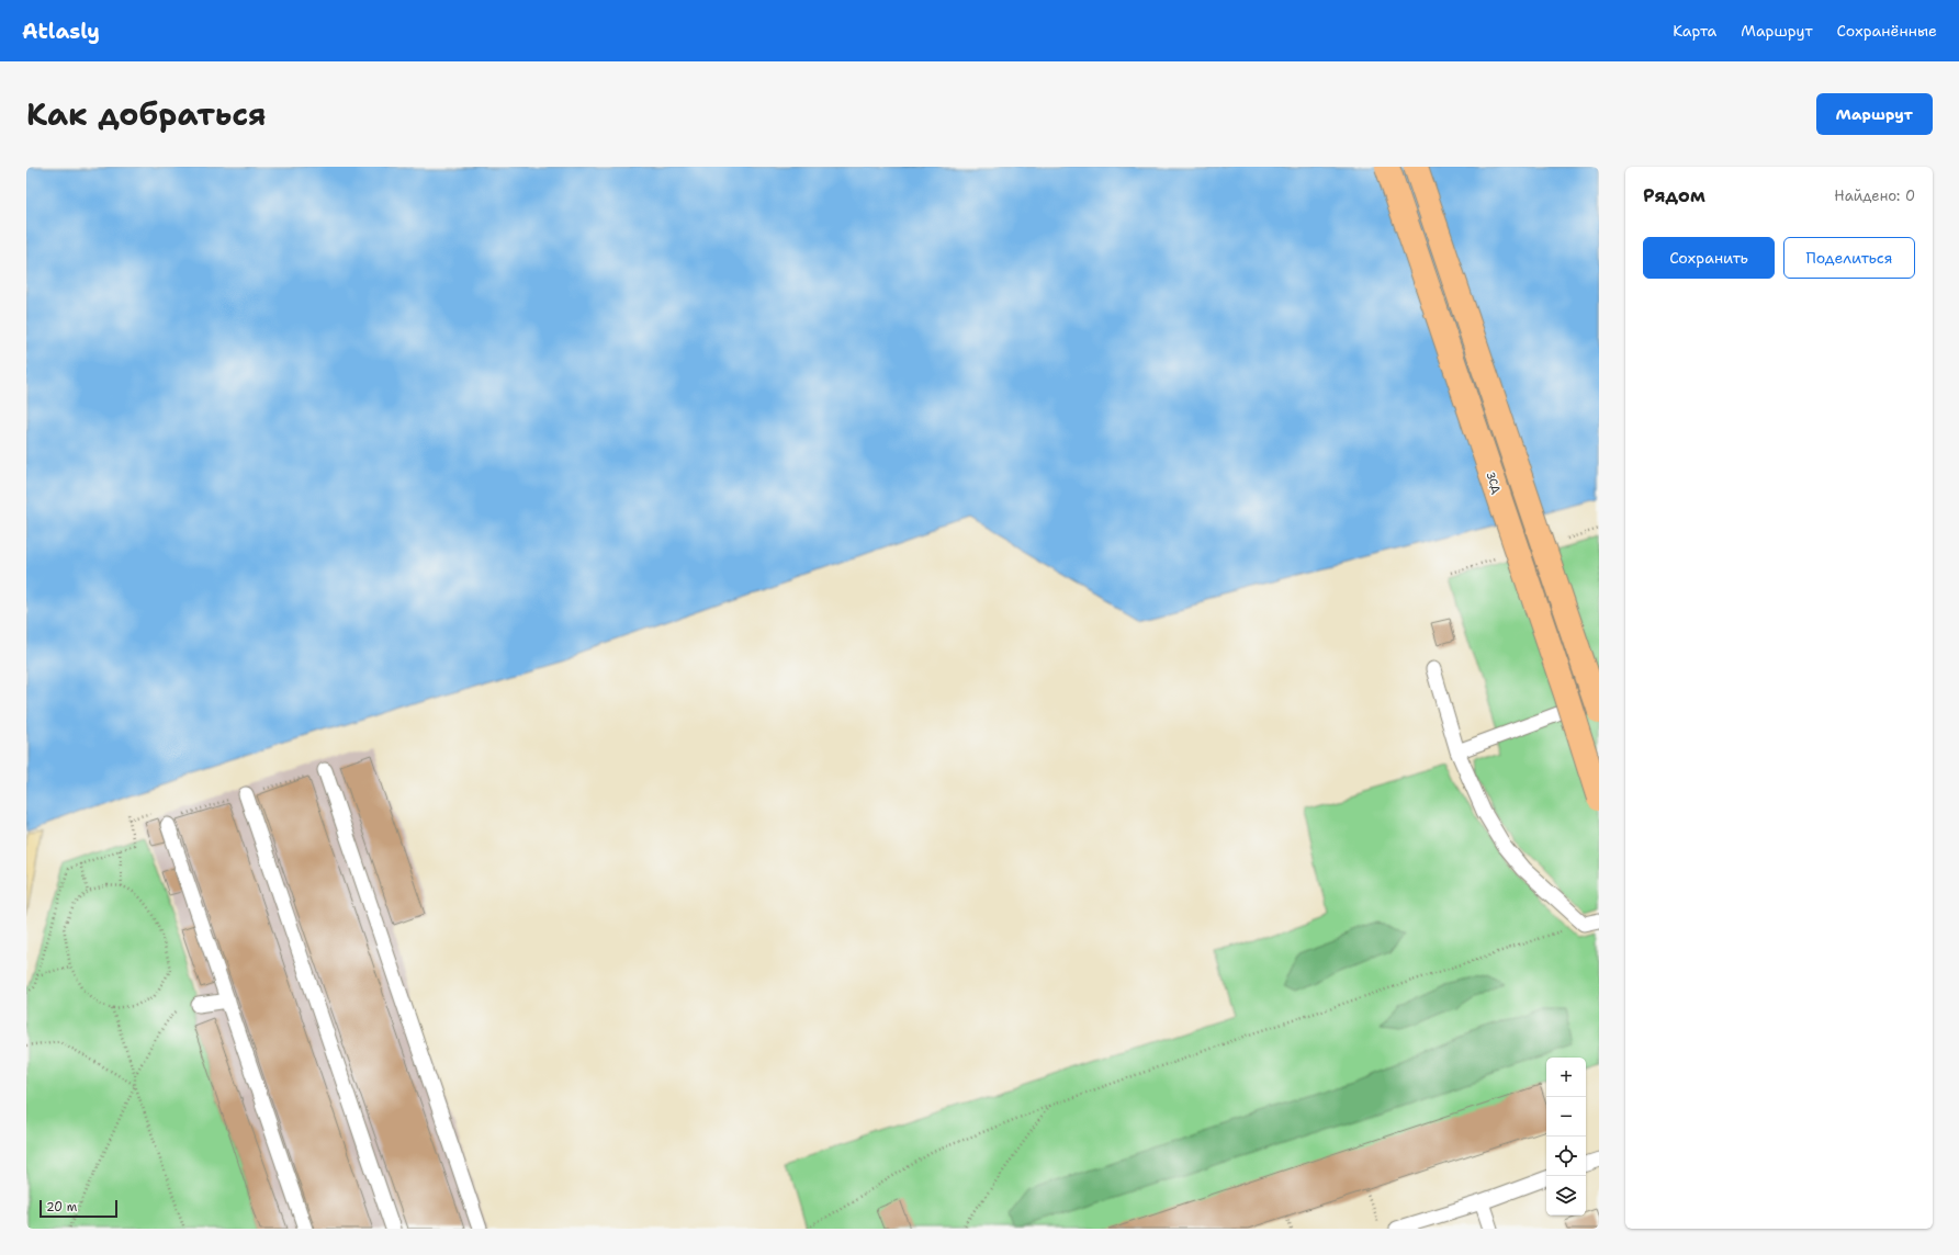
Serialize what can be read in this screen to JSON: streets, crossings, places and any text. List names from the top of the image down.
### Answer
{
  "streets": {
    "highway": ["ЗСД"]
  },
  "scale_bar": "20 m",
  "page": {
    "header": "Atlasly",
    "nav": ["Карта", "Маршрут", "Сохранённые"],
    "title": "Как добраться",
    "buttons": [
      "Маршрут",
      ["Сохранить", "Поделиться"]
    ],
    "heading": ["Рядом", "Найдено: 0"],
    "map_buttons": ["+", "−"],
    "scale": "20 m"
  }
}
